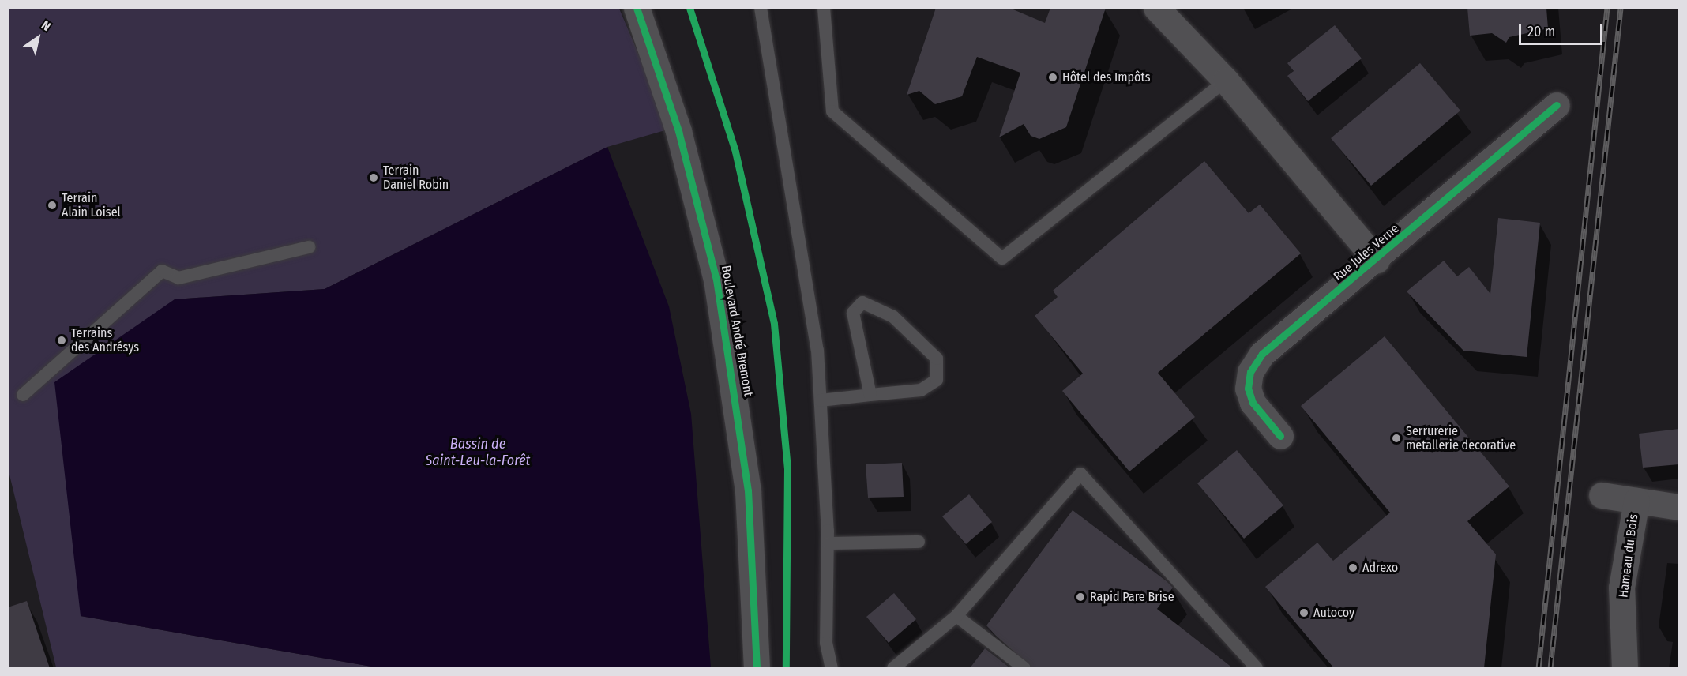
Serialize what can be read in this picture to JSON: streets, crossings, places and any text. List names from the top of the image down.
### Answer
{
  "streets": {
    "street": ["Rue Jules Verne", "Boulevard André Bremont", "Hameau du Bois"]
  },
  "water": ["Bassin de Saint-Leu-la-Forêt"],
  "places": [
    "Hôtel des Impôts",
    "Terrain Daniel Robin",
    "Terrain Alain Loisel",
    "Terrains des Andrésys",
    "Serrurerie metallerie decorative",
    "Adrexo",
    "Rapid Pare Brise",
    "Autocoy"
  ],
  "scale_bar": "20 m",
  "north": "top right"
}
